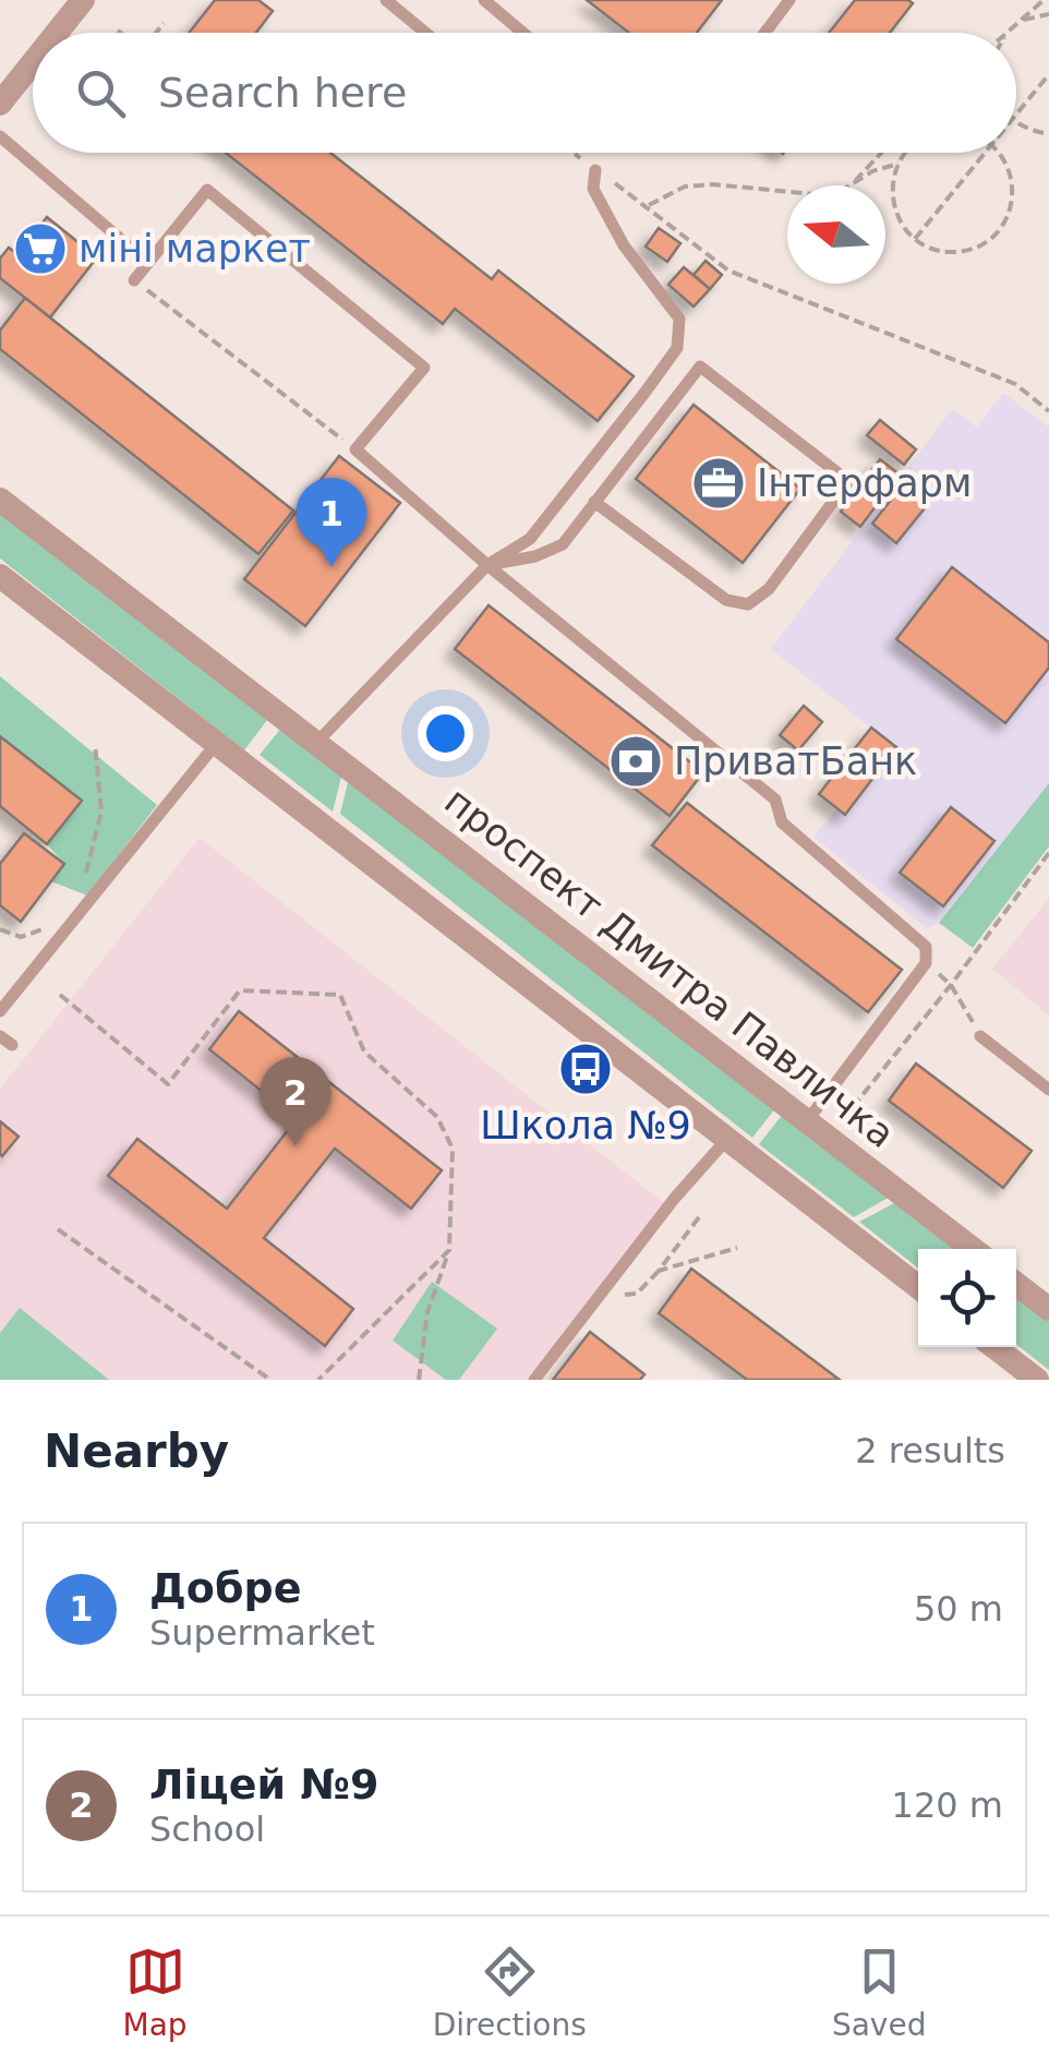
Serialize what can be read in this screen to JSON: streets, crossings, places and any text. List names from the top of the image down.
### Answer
{
  "streets": {
    "street": ["проспект Дмитра Павличка"]
  },
  "places": {
    "supermarket": ["міні маркет"],
    "office": ["Інтерфарм"],
    "bank": ["ПриватБанк"],
    "bus stop": ["Школа №9"]
  },
  "north": "left",
  "page": {
    "search": "Search here",
    "pins": ["1", "2"],
    "heading": ["Nearby", "2 results"],
    "list": [
      {
        "mark": "1",
        "name": "Добре",
        "note": "Supermarket",
        "value": "50 m"
      },
      {
        "mark": "2",
        "name": "Ліцей №9",
        "note": "School",
        "value": "120 m"
      }
    ],
    "nav": ["Map", "Directions", "Saved"]
  }
}
